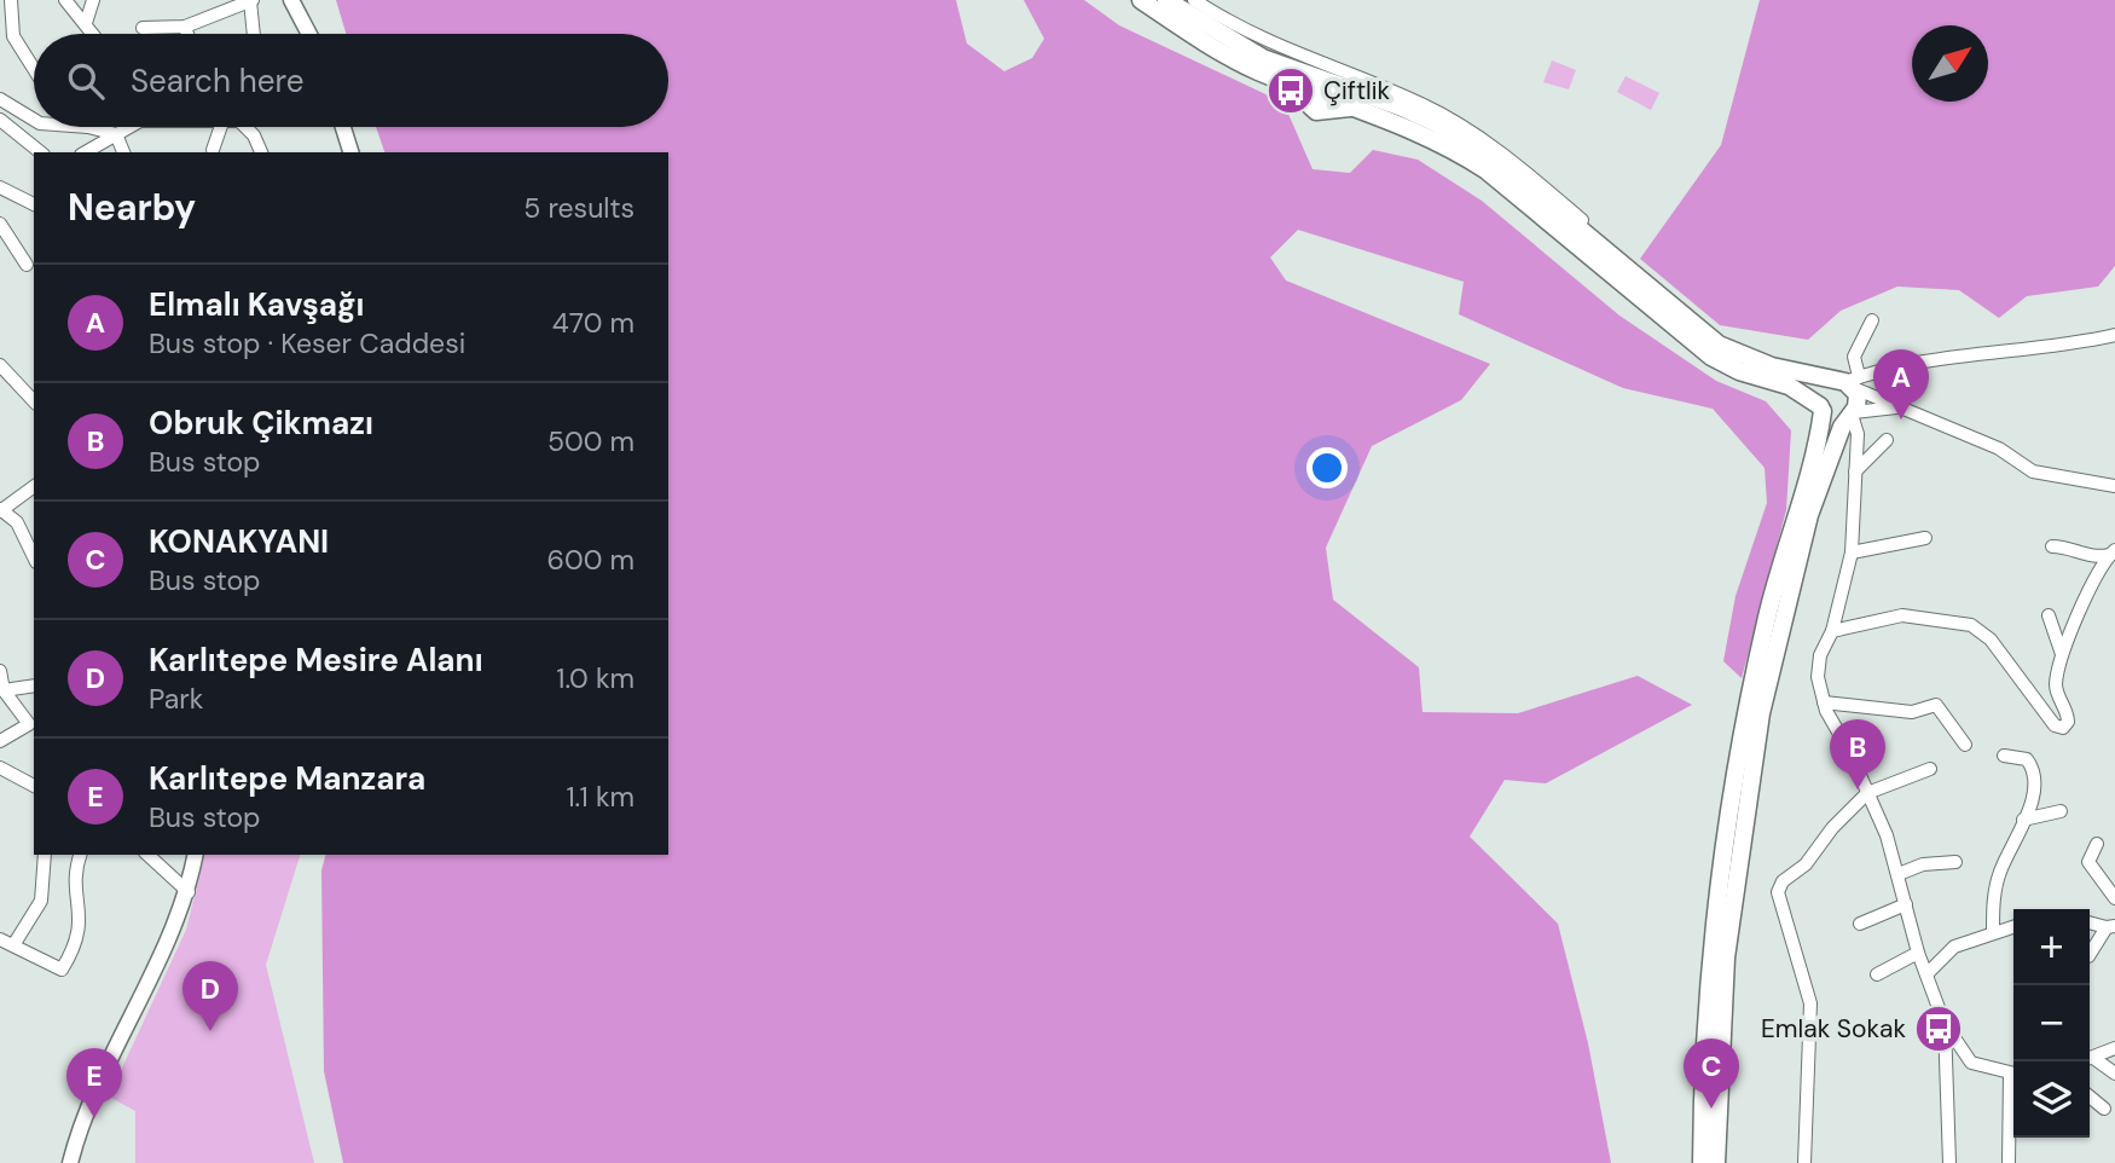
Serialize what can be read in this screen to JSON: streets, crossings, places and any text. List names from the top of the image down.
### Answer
{
  "places": {
    "bus stop": ["Çi̇ftli̇k", "Emlak Sokak"]
  },
  "north": "top right",
  "page": {
    "search": "Search here",
    "heading": ["Nearby", "5 results"],
    "list": [
      {
        "mark": "A",
        "name": "Elmalı Kavşağı",
        "note": "Bus stop · Keser Caddesi",
        "value": "470 m"
      },
      {
        "mark": "B",
        "name": "Obruk Çikmazı",
        "note": "Bus stop",
        "value": "500 m"
      },
      {
        "mark": "C",
        "name": "KONAKYANI",
        "note": "Bus stop",
        "value": "600 m"
      },
      {
        "mark": "D",
        "name": "Karlıtepe Mesire Alanı",
        "note": "Park",
        "value": "1.0 km"
      },
      {
        "mark": "E",
        "name": "Karlıtepe Manzara",
        "note": "Bus stop",
        "value": "1.1 km"
      }
    ],
    "pins": [
      "A",
      "B",
      "D",
      "C",
      "E"
    ],
    "map_buttons": ["+", "−"]
  }
}
